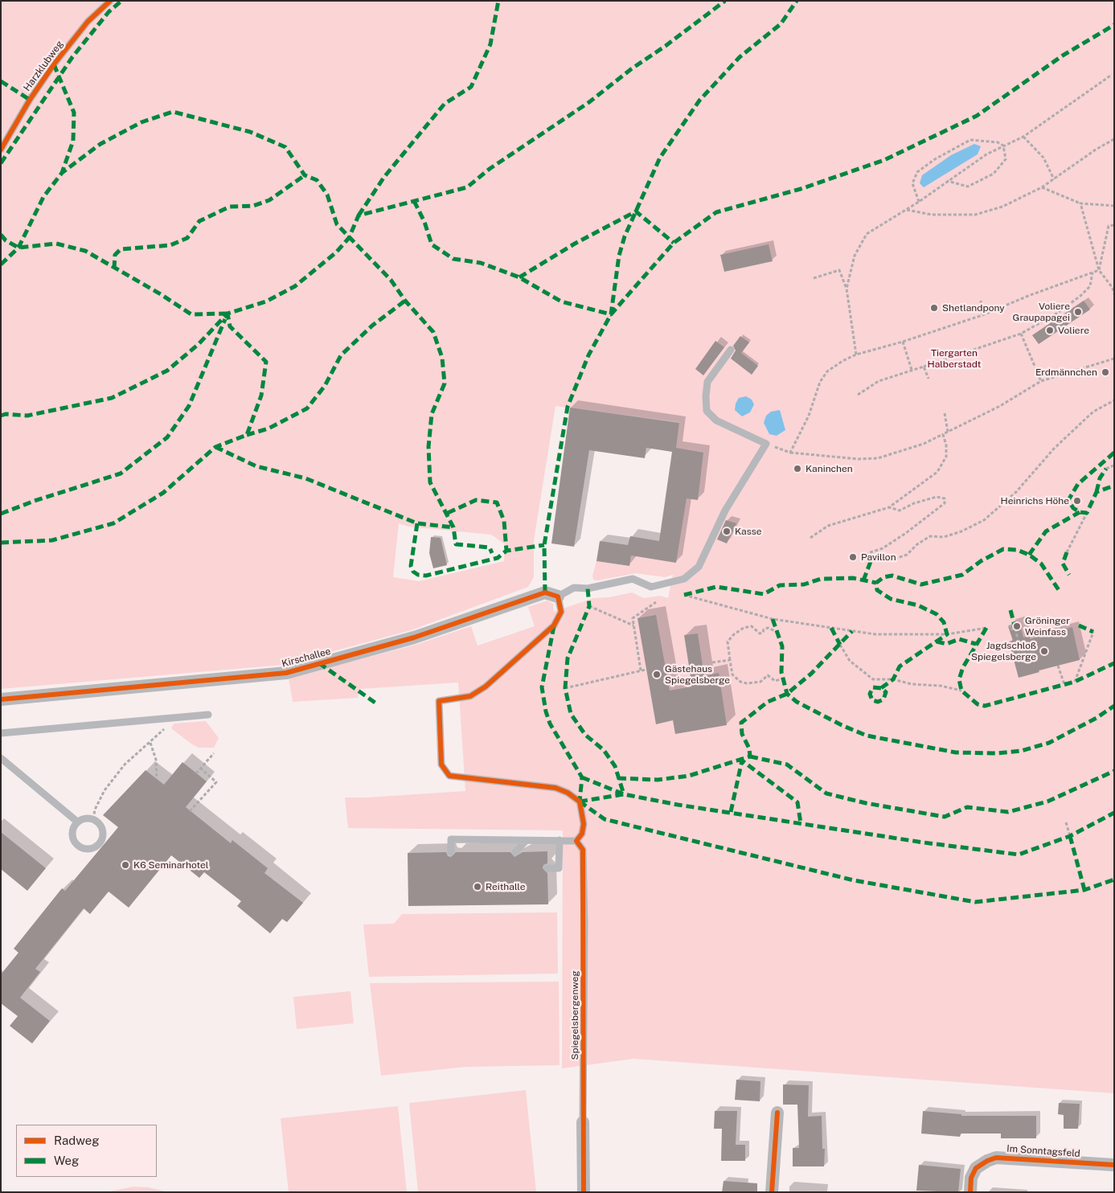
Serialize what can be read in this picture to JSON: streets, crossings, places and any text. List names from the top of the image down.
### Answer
{
  "streets": {
    "street": ["Kirschallee", "Spiegelsbergenweg", "Im Sonntagsfeld"],
    "lane": ["Harzklubweg"]
  },
  "parks": ["Tiergarten Halberstadt"],
  "places": [
    "Shetlandpony",
    "Voliere Graupapagei",
    "Voliere",
    "Erdmännchen",
    "Kaninchen",
    "Heinrichs Höhe",
    "Kasse",
    "Pavillon",
    "Gröninger Weinfass",
    "Jagdschloß Spiegelsberge",
    "Gästehaus Spiegelsberge",
    "K6 Seminarhotel",
    "Reithalle"
  ],
  "legend": ["Radweg", "Weg"]
}
